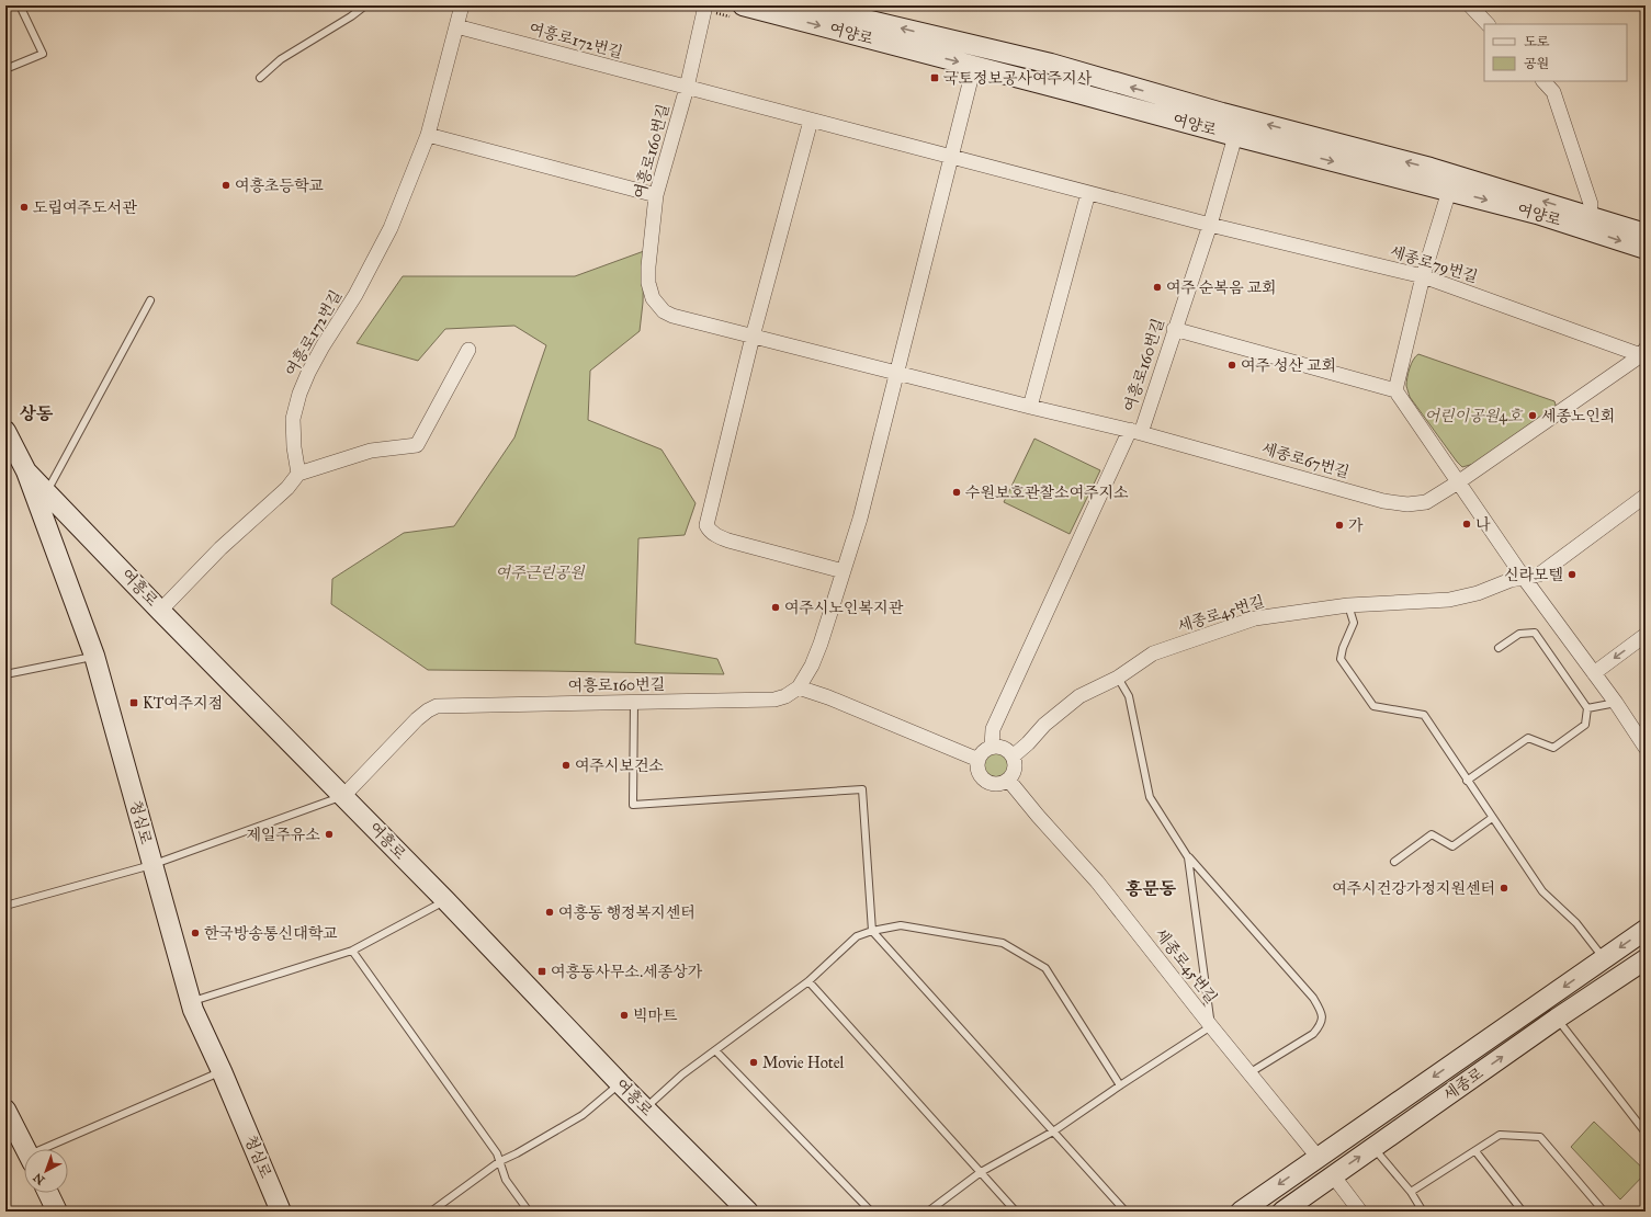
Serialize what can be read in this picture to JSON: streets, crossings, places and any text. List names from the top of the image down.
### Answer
{
  "streets": {
    "street": [
      "여양로",
      "여흥로172번길",
      "여흥로160번길",
      "세종로79번길",
      "세종로67번길",
      "여흥로",
      "세종로45번길",
      "청심로",
      "세종로"
    ]
  },
  "crossings": [
    ["여양로", "여흥로160번길"],
    ["여흥로172번길", "여흥로160번길"],
    ["여흥로160번길", "세종로79번길"],
    ["여흥로160번길", "세종로67번길"],
    ["여흥로160번길", "여흥로"],
    ["세종로79번길", "세종로67번길"],
    ["여흥로", "청심로"]
  ],
  "districts": ["상동", "홍문동"],
  "parks": ["어린이공원4호", "여주근린공원"],
  "places": {
    "transit": ["국토정보공사여주지사", "KT여주지점", "여흥동사무소.세종상가"],
    "other": [
      "여흥초등학교",
      "도립여주도서관",
      "여주 순복음 교회",
      "여주 성산 교회",
      "세종노인회",
      "수원보호관찰소여주지소",
      "나",
      "가",
      "신라모텔",
      "여주시노인복지관",
      "여주시보건소",
      "제일주유소",
      "여주시건강가정지원센터",
      "여흥동 행정복지센터",
      "한국방송통신대학교",
      "빅마트",
      "Movie Hotel"
    ]
  },
  "legend": ["도로", "공원"],
  "north": "bottom left"
}
